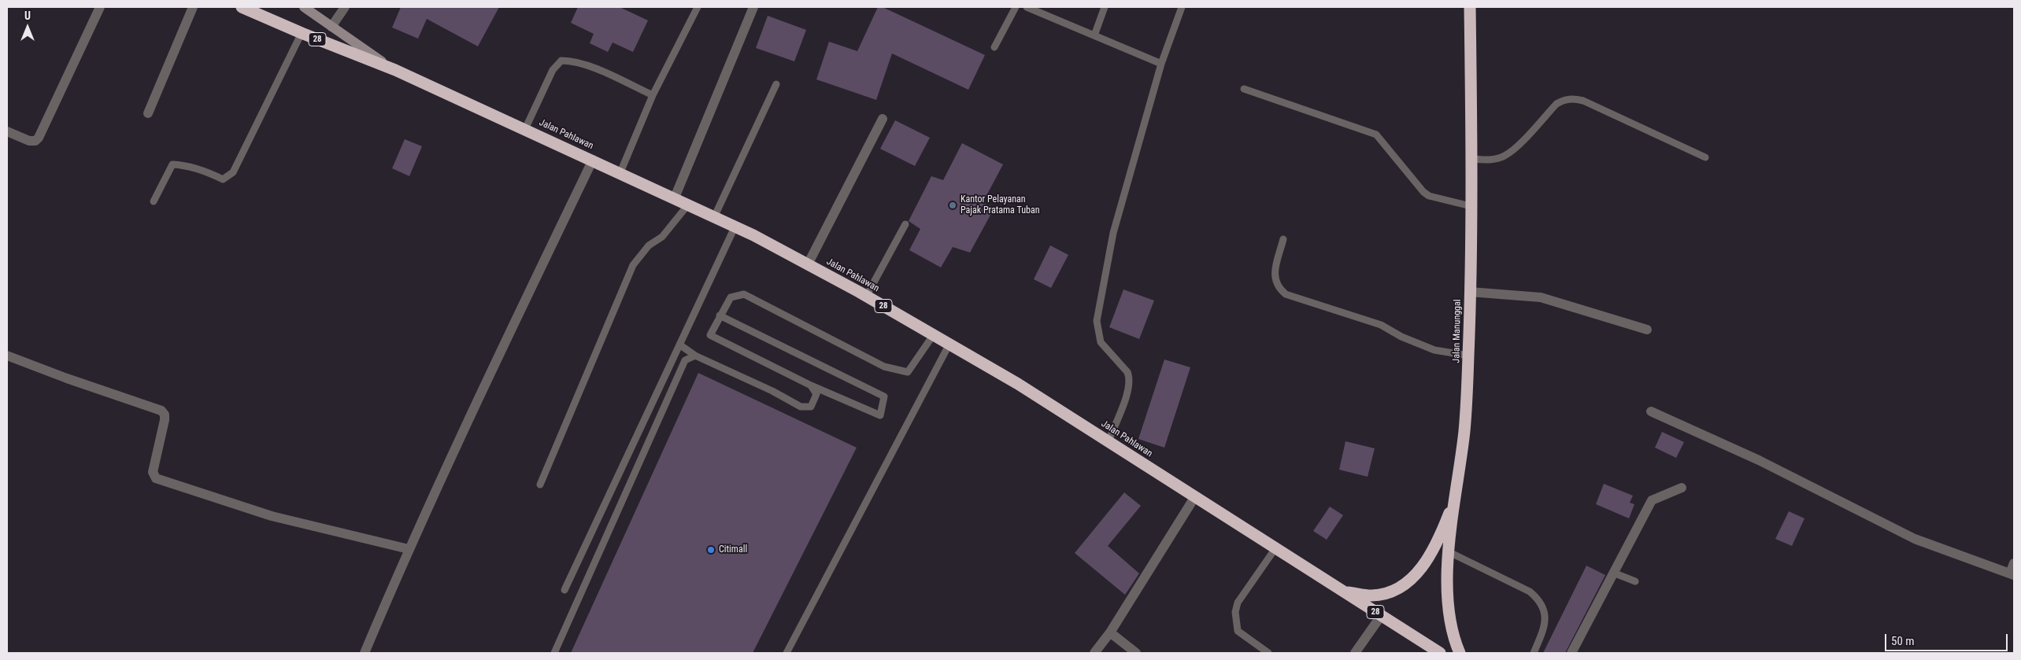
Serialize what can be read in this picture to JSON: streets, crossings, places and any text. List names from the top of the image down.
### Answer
{
  "streets": {
    "highway": ["28", "Jalan Pahlawan", "Jalan Manunggal"]
  },
  "crossings": [
    ["28", "Jalan Pahlawan"]
  ],
  "places": ["Kantor Pelayanan Pajak Pratama Tuban", "Citimall"],
  "scale_bar": "50 m",
  "north": "top"
}
